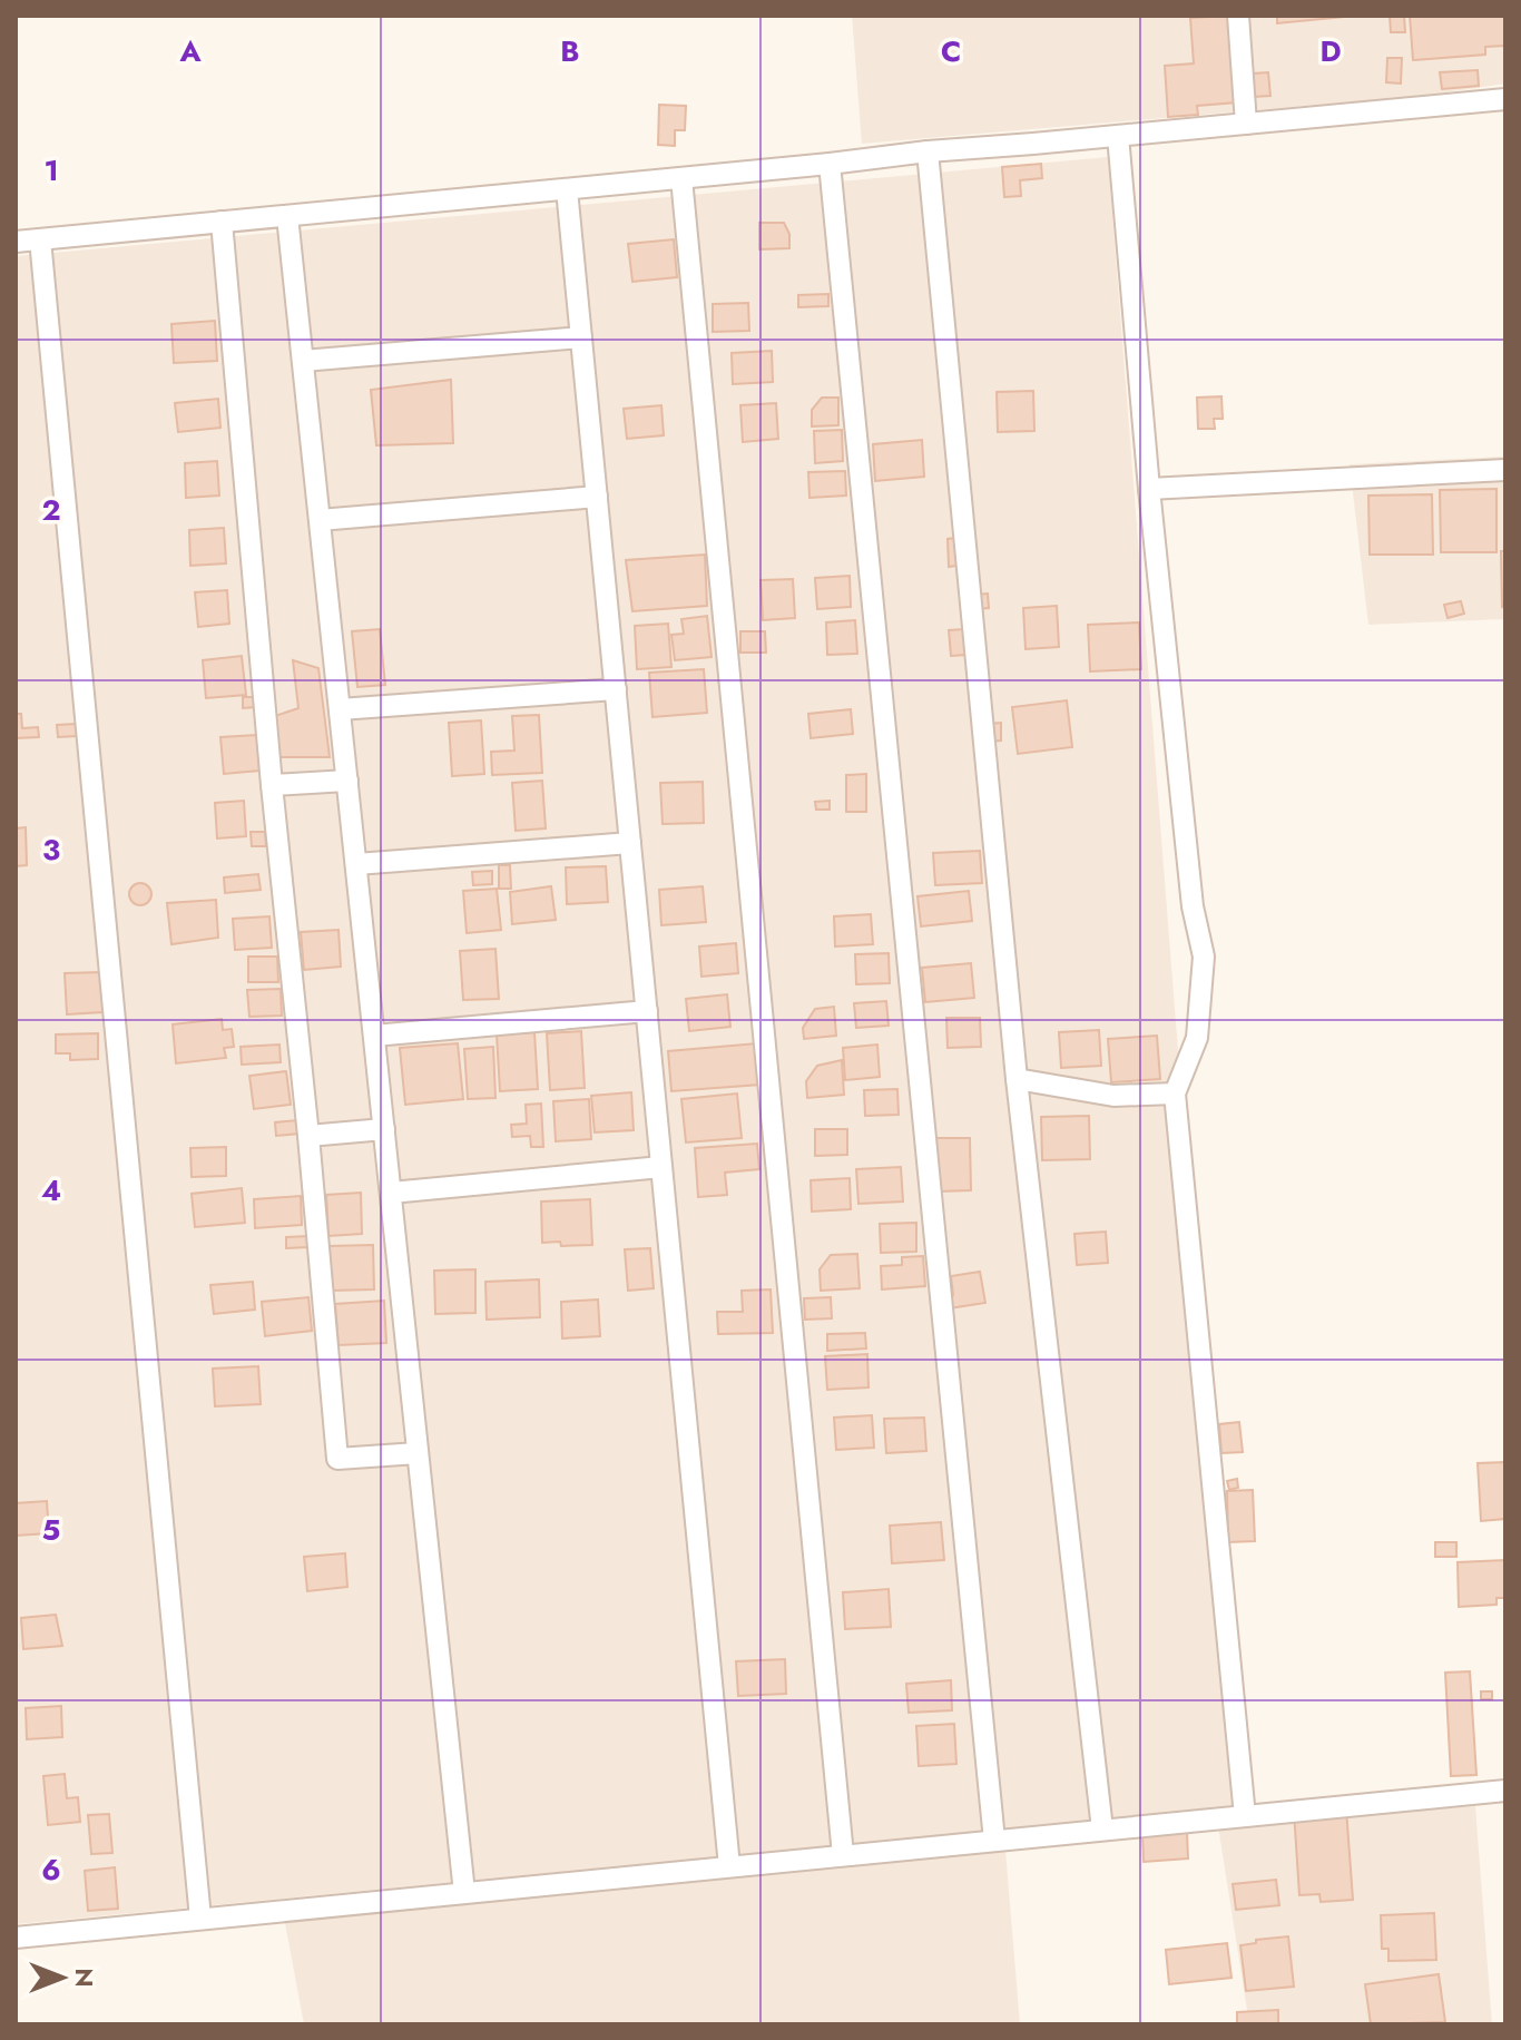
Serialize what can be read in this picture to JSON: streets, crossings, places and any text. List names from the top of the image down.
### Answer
{
  "north": "right",
  "grid": {
    "columns": [
      "A",
      "B",
      "C",
      "D"
    ],
    "rows": [
      "1",
      "2",
      "3",
      "4",
      "5",
      "6"
    ]
  }
}
